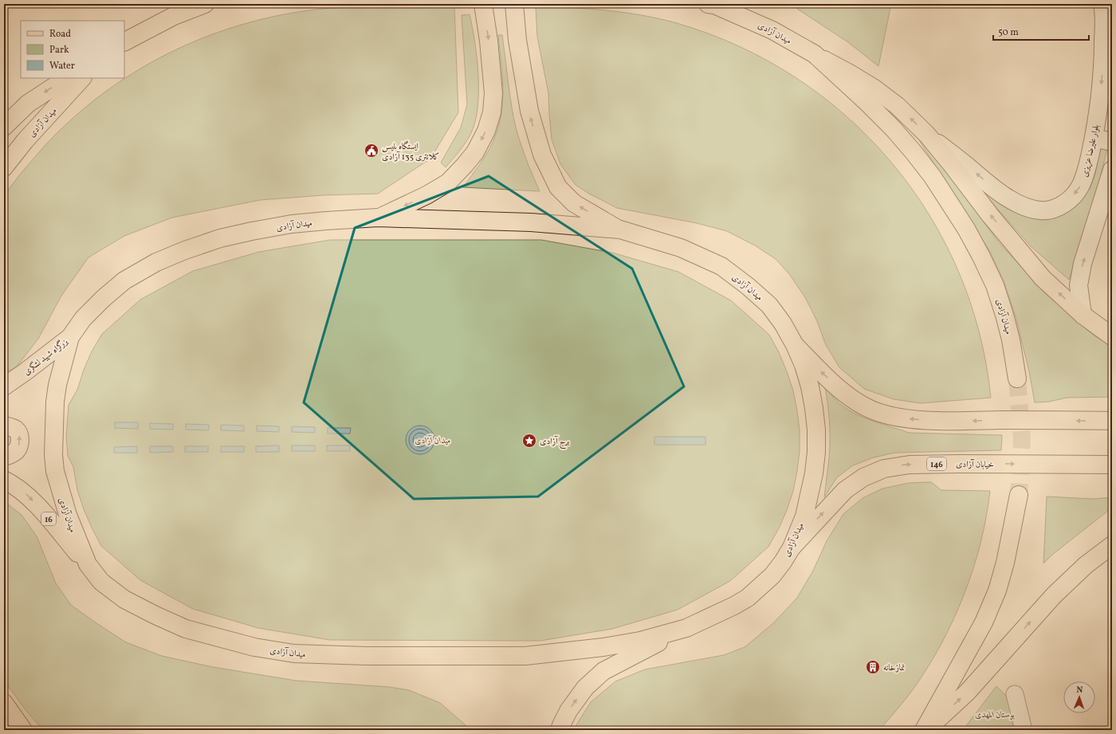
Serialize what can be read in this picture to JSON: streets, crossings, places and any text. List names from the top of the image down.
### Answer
{
  "streets": {
    "main road": [
      "میدان آزادی",
      "بلوار علیرضا عزیزی",
      "بزرگراه شهید لشگری",
      "146",
      "خیابان آزادی",
      "16"
    ]
  },
  "crossings": [
    ["میدان آزادی", "بزرگراه شهید لشگری"],
    ["میدان آزادی", "خیابان آزادی"],
    ["میدان آزادی", "16"]
  ],
  "one_way": ["خیابان آزادی"],
  "parks": ["میدان آزادی", "بوستان المهدی"],
  "places": {
    "public building": ["ایستگاه پلیس کلانتری 135 آزادی"],
    "place": ["برج آزادی"],
    "building": ["نمازخانه"]
  },
  "legend": ["Road", "Park", "Water"],
  "scale_bar": "50 m",
  "north": "top"
}
